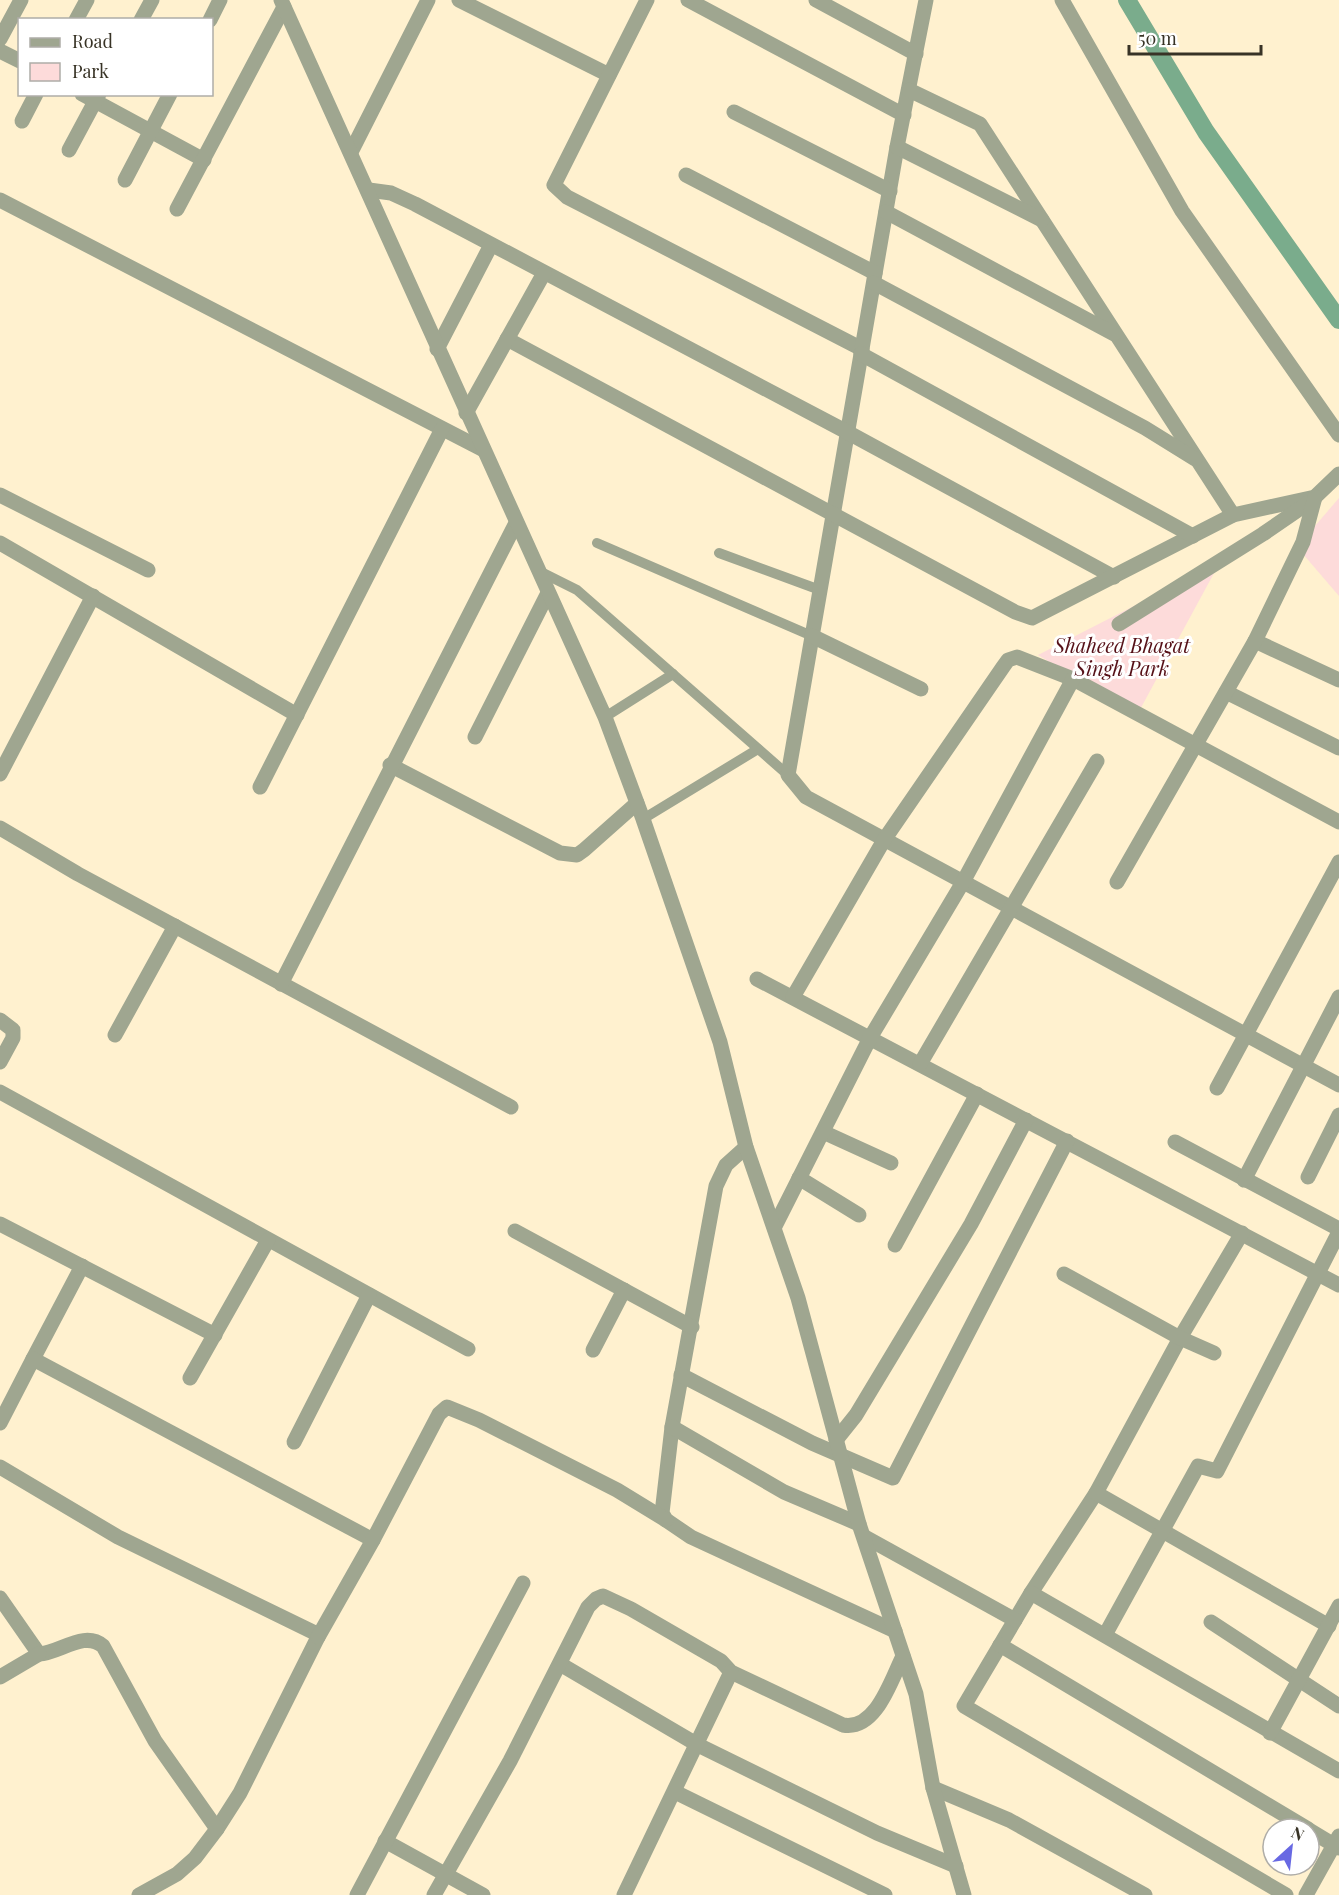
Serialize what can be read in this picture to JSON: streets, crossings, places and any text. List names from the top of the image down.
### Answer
{
  "parks": ["Shaheed Bhagat Singh Park"],
  "legend": ["Road", "Park"],
  "scale_bar": "50 m",
  "north": "top right"
}
